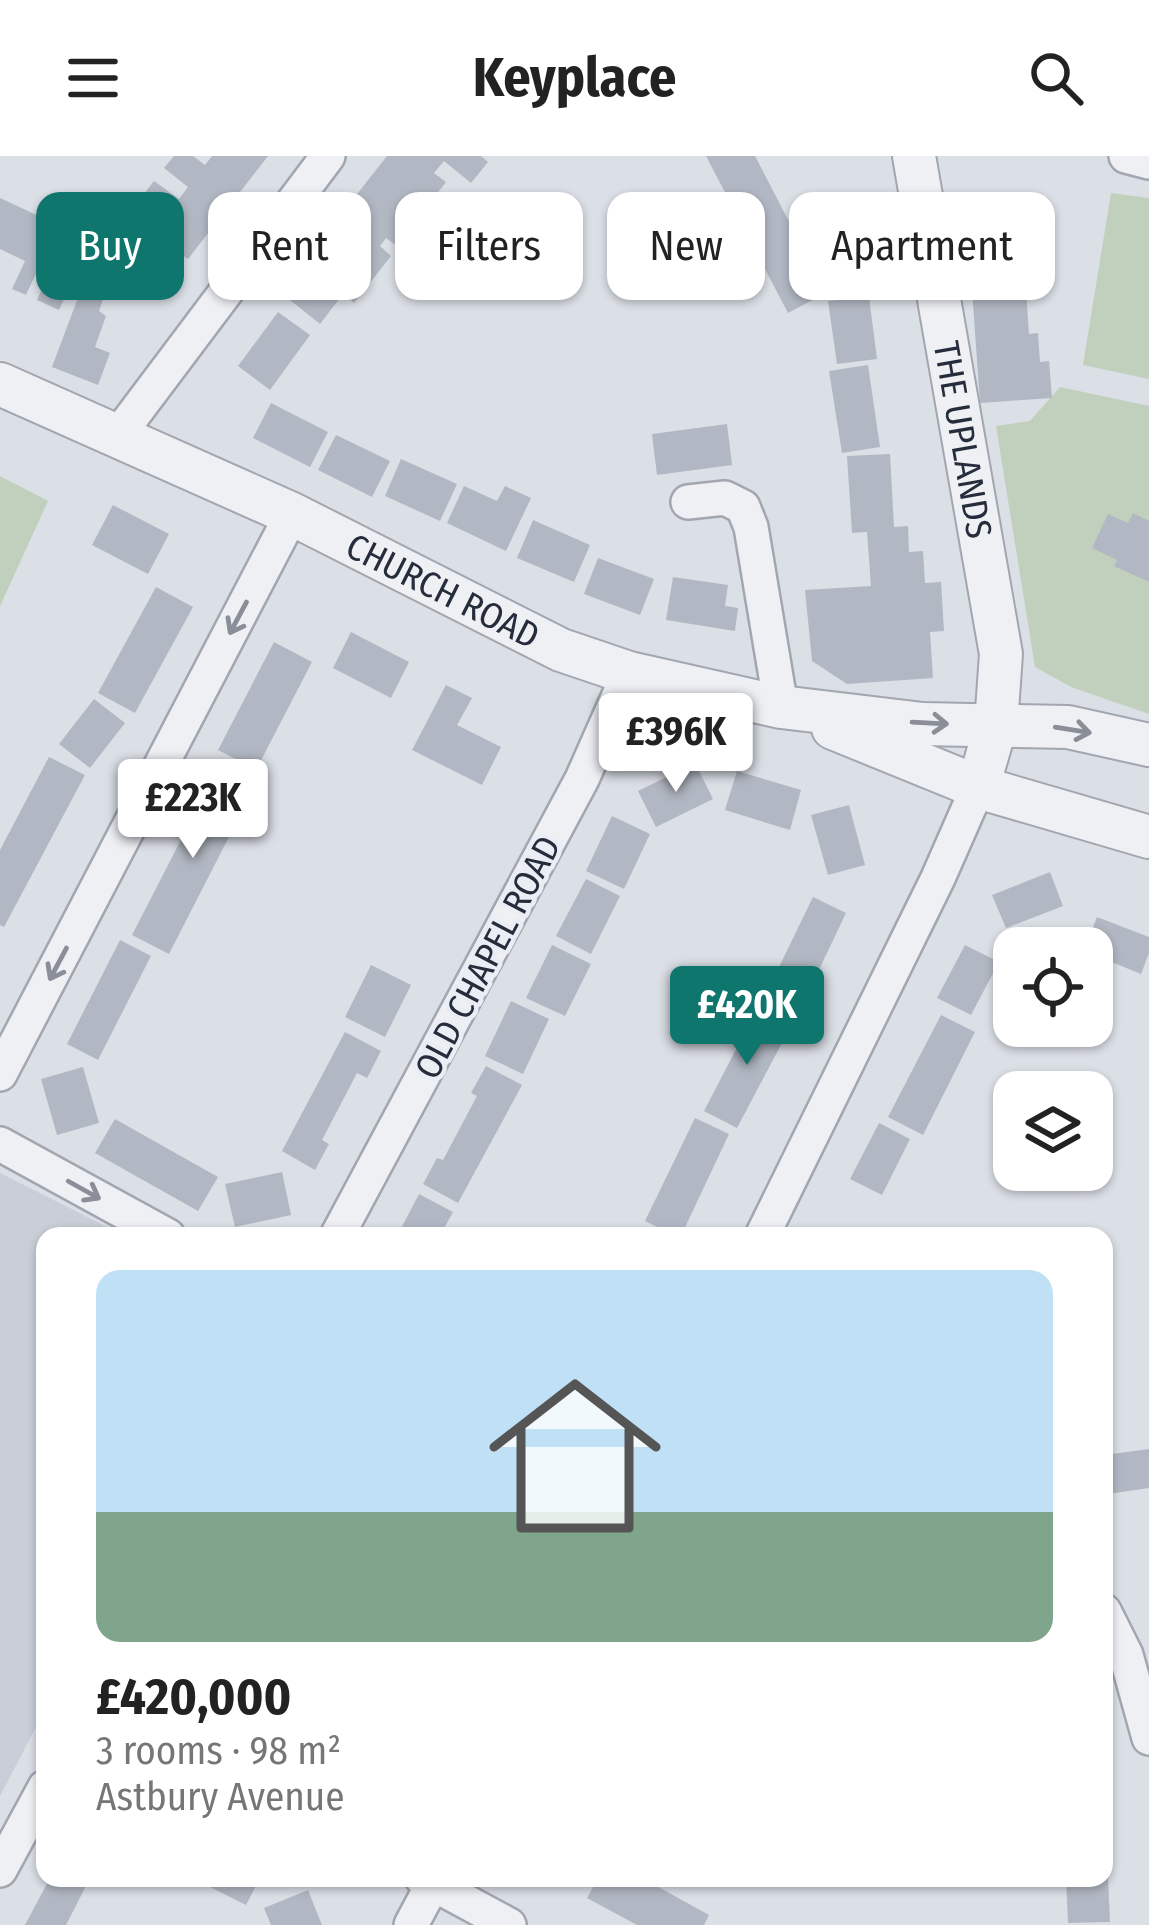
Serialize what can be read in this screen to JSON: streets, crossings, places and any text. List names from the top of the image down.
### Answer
{
  "streets": {
    "street": ["THE UPLANDS", "CHURCH ROAD", "OLD CHAPEL ROAD"]
  },
  "crossings": [
    ["THE UPLANDS", "CHURCH ROAD"],
    ["CHURCH ROAD", "OLD CHAPEL ROAD"]
  ],
  "page": {
    "header": "Keyplace",
    "chip": [
      "Buy",
      "Rent",
      "Filters",
      "New",
      "Apartment"
    ],
    "price": ["£396K", "£223K", "£420K"],
    "list": [
      {
        "name": "£420,000",
        "note": "3 rooms · 98 m² · Astbury Avenue"
      }
    ]
  }
}
